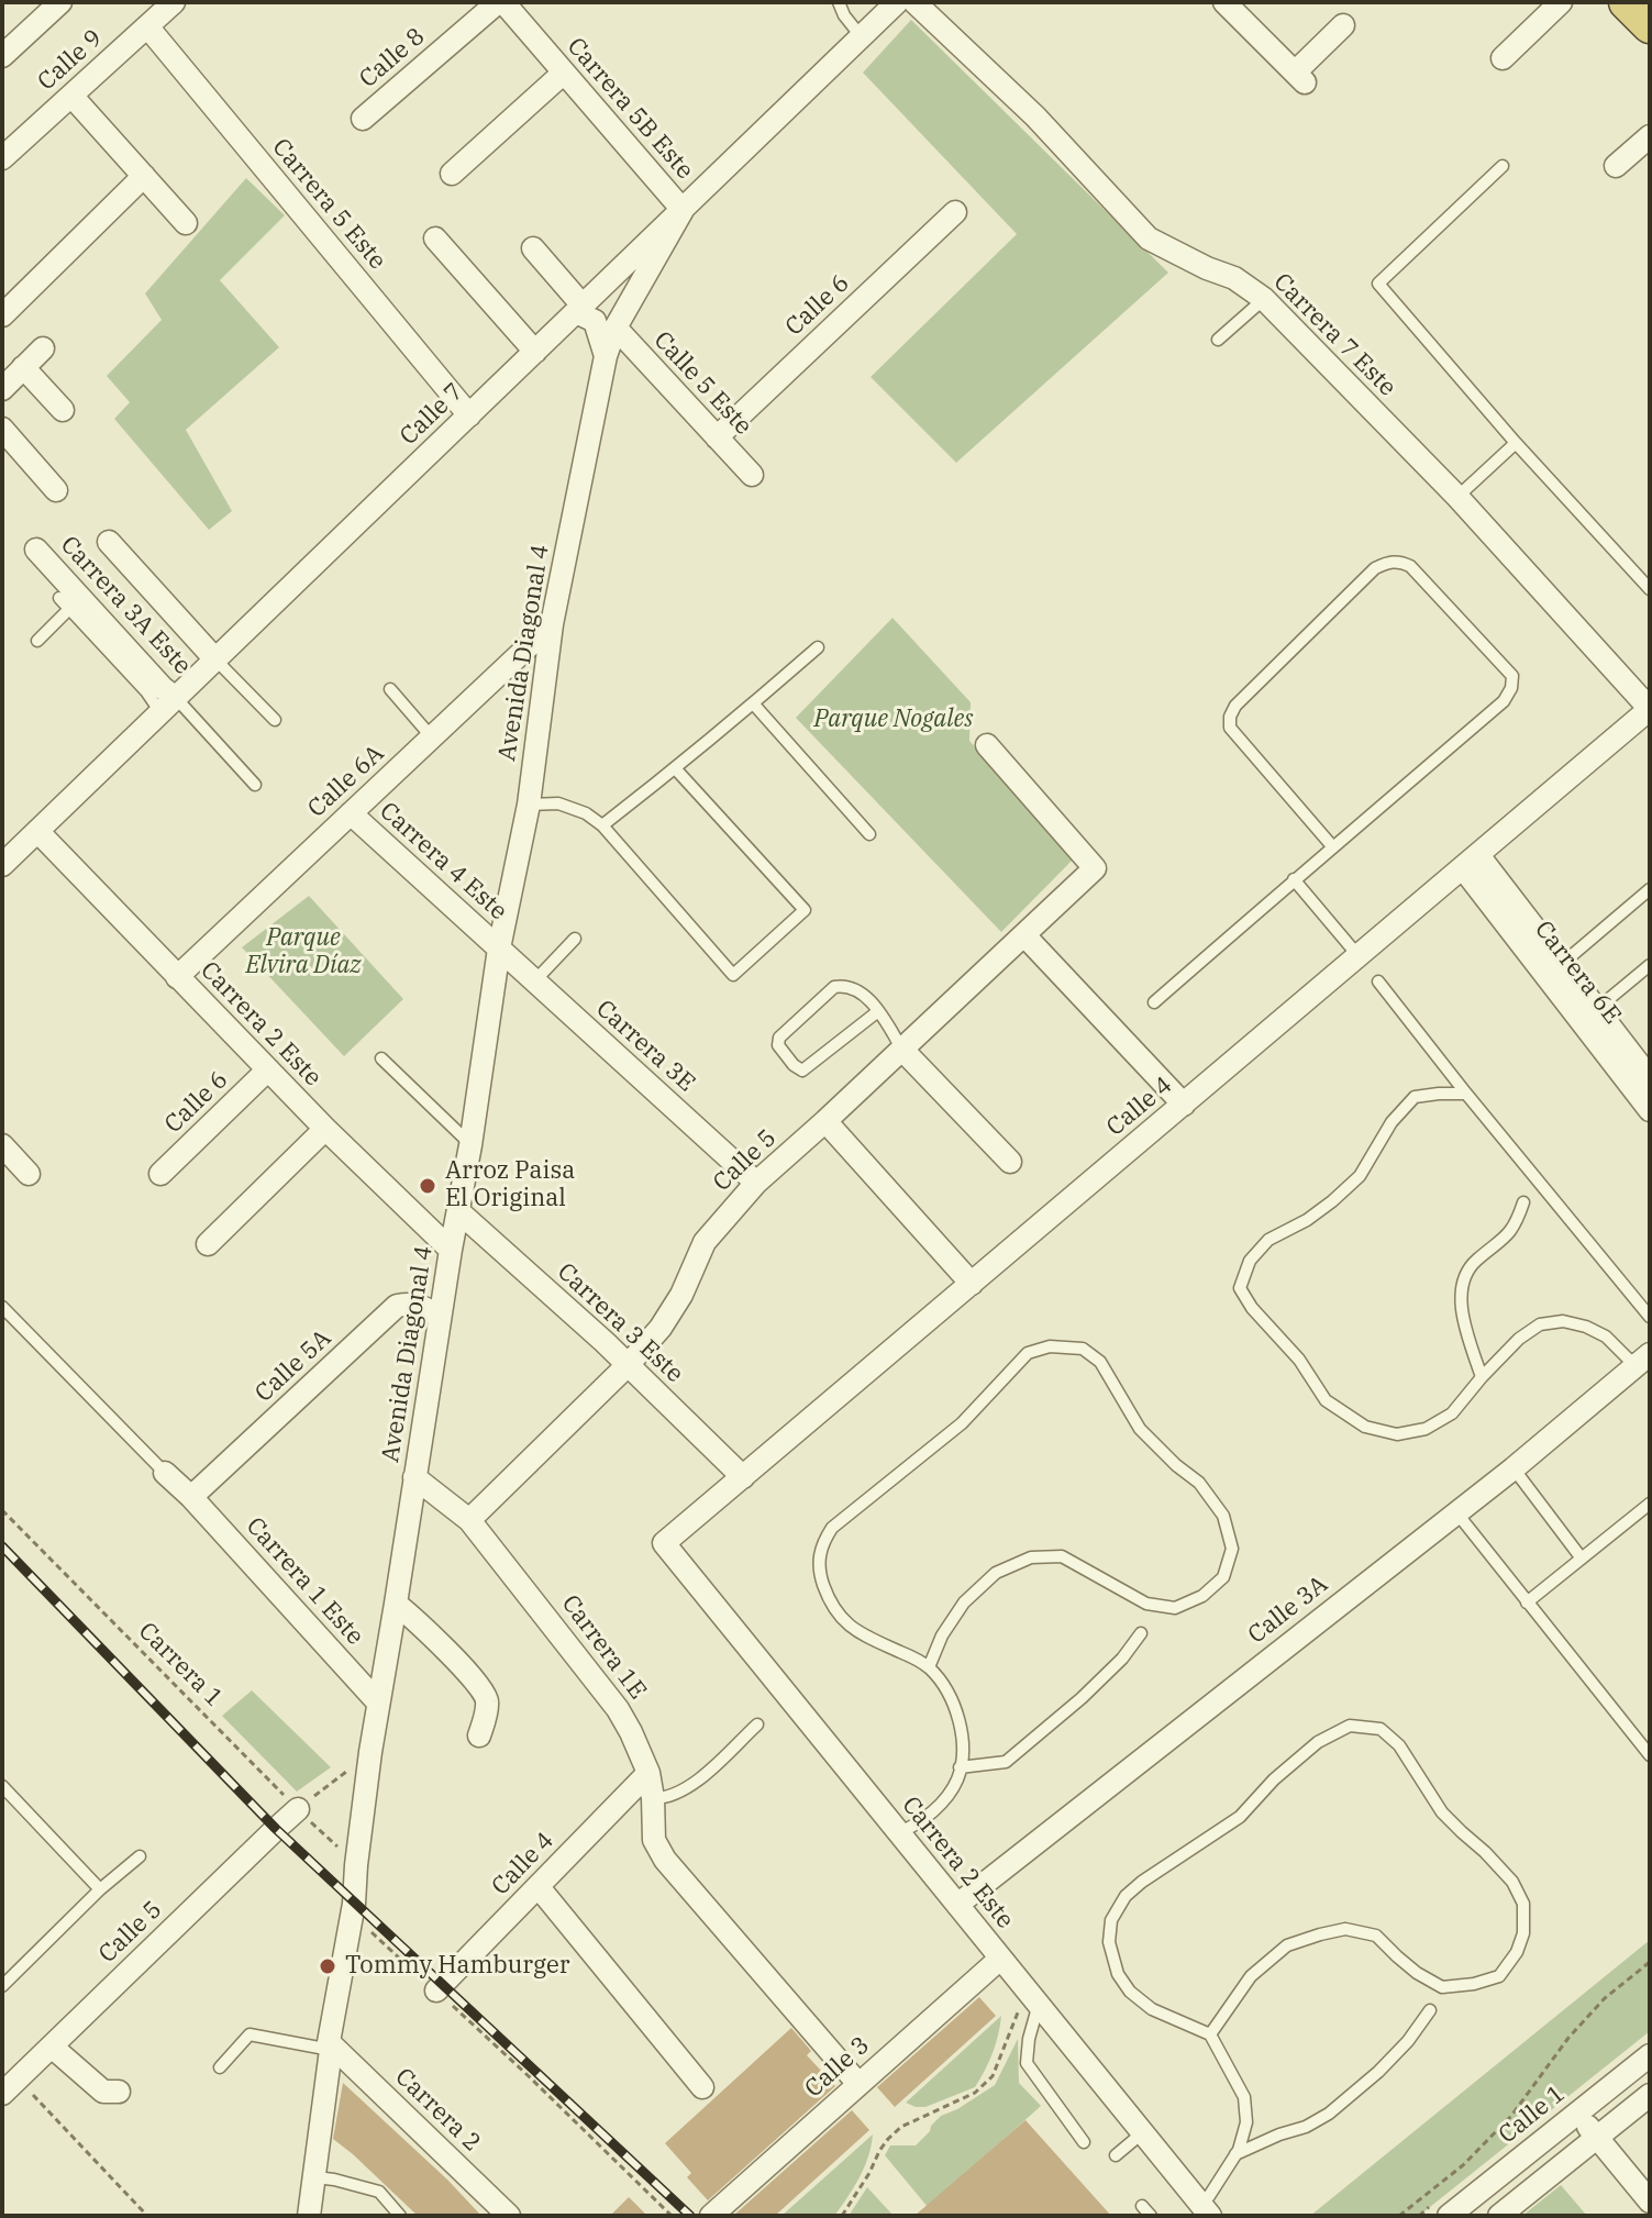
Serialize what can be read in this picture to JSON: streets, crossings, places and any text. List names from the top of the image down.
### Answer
{
  "streets": {
    "street": [
      "Calle 8",
      "Calle 9",
      "Carrera 5B Este",
      "Carrera 5 Este",
      "Calle 6",
      "Carrera 7 Este",
      "Calle 5 Este",
      "Calle 7",
      "Carrera 3A Este",
      "Avenida Diagonal 4",
      "Calle 6A",
      "Carrera 4 Este",
      "Carrera 6E",
      "Carrera 2 Este",
      "Carrera 3E",
      "Calle 4",
      "Calle 5",
      "Carrera 3 Este",
      "Calle 5A",
      "Carrera 1 Este",
      "Calle 3A",
      "Carrera 1E",
      "Calle 3",
      "Carrera 2",
      "Calle 1"
    ],
    "path": ["Carrera 1"]
  },
  "crossings": [
    ["Calle 8", "Carrera 5B Este"],
    ["Calle 9", "Carrera 5 Este"],
    ["Carrera 5B Este", "Calle 7"],
    ["Carrera 5B Este", "Avenida Diagonal 4"],
    ["Carrera 5 Este", "Calle 7"],
    ["Calle 6", "Calle 5 Este"],
    ["Calle 6", "Carrera 2 Este"],
    ["Carrera 7 Este", "Calle 4"],
    ["Calle 5 Este", "Avenida Diagonal 4"],
    ["Calle 7", "Carrera 3A Este"],
    ["Calle 7", "Avenida Diagonal 4"],
    ["Calle 7", "Carrera 2 Este"],
    ["Avenida Diagonal 4", "Calle 6A"],
    ["Avenida Diagonal 4", "Carrera 4 Este"],
    ["Avenida Diagonal 4", "Carrera 2 Este"],
    ["Avenida Diagonal 4", "Carrera 3E"],
    ["Avenida Diagonal 4", "Carrera 3 Este"],
    ["Avenida Diagonal 4", "Calle 5A"],
    ["Avenida Diagonal 4", "Carrera 1 Este"],
    ["Avenida Diagonal 4", "Carrera 1E"],
    ["Avenida Diagonal 4", "Carrera 2"],
    ["Calle 6A", "Carrera 4 Este"],
    ["Calle 6A", "Carrera 2 Este"],
    ["Carrera 4 Este", "Carrera 3E"],
    ["Carrera 6E", "Calle 4"],
    ["Carrera 2 Este", "Calle 4"],
    ["Carrera 2 Este", "Calle 3A"],
    ["Carrera 2 Este", "Calle 3"],
    ["Carrera 3E", "Calle 5"],
    ["Calle 4", "Carrera 3 Este"],
    ["Calle 4", "Carrera 1E"],
    ["Calle 5", "Carrera 3 Este"],
    ["Calle 5", "Carrera 1E"],
    ["Calle 5", "Carrera 1"],
    ["Calle 5A", "Carrera 1 Este"],
    ["Carrera 1E", "Calle 3"]
  ],
  "parks": ["Parque Nogales", "Parque Elvira Díaz"],
  "places": ["Arroz Paisa El Original", "Tommy Hamburger"]
}
